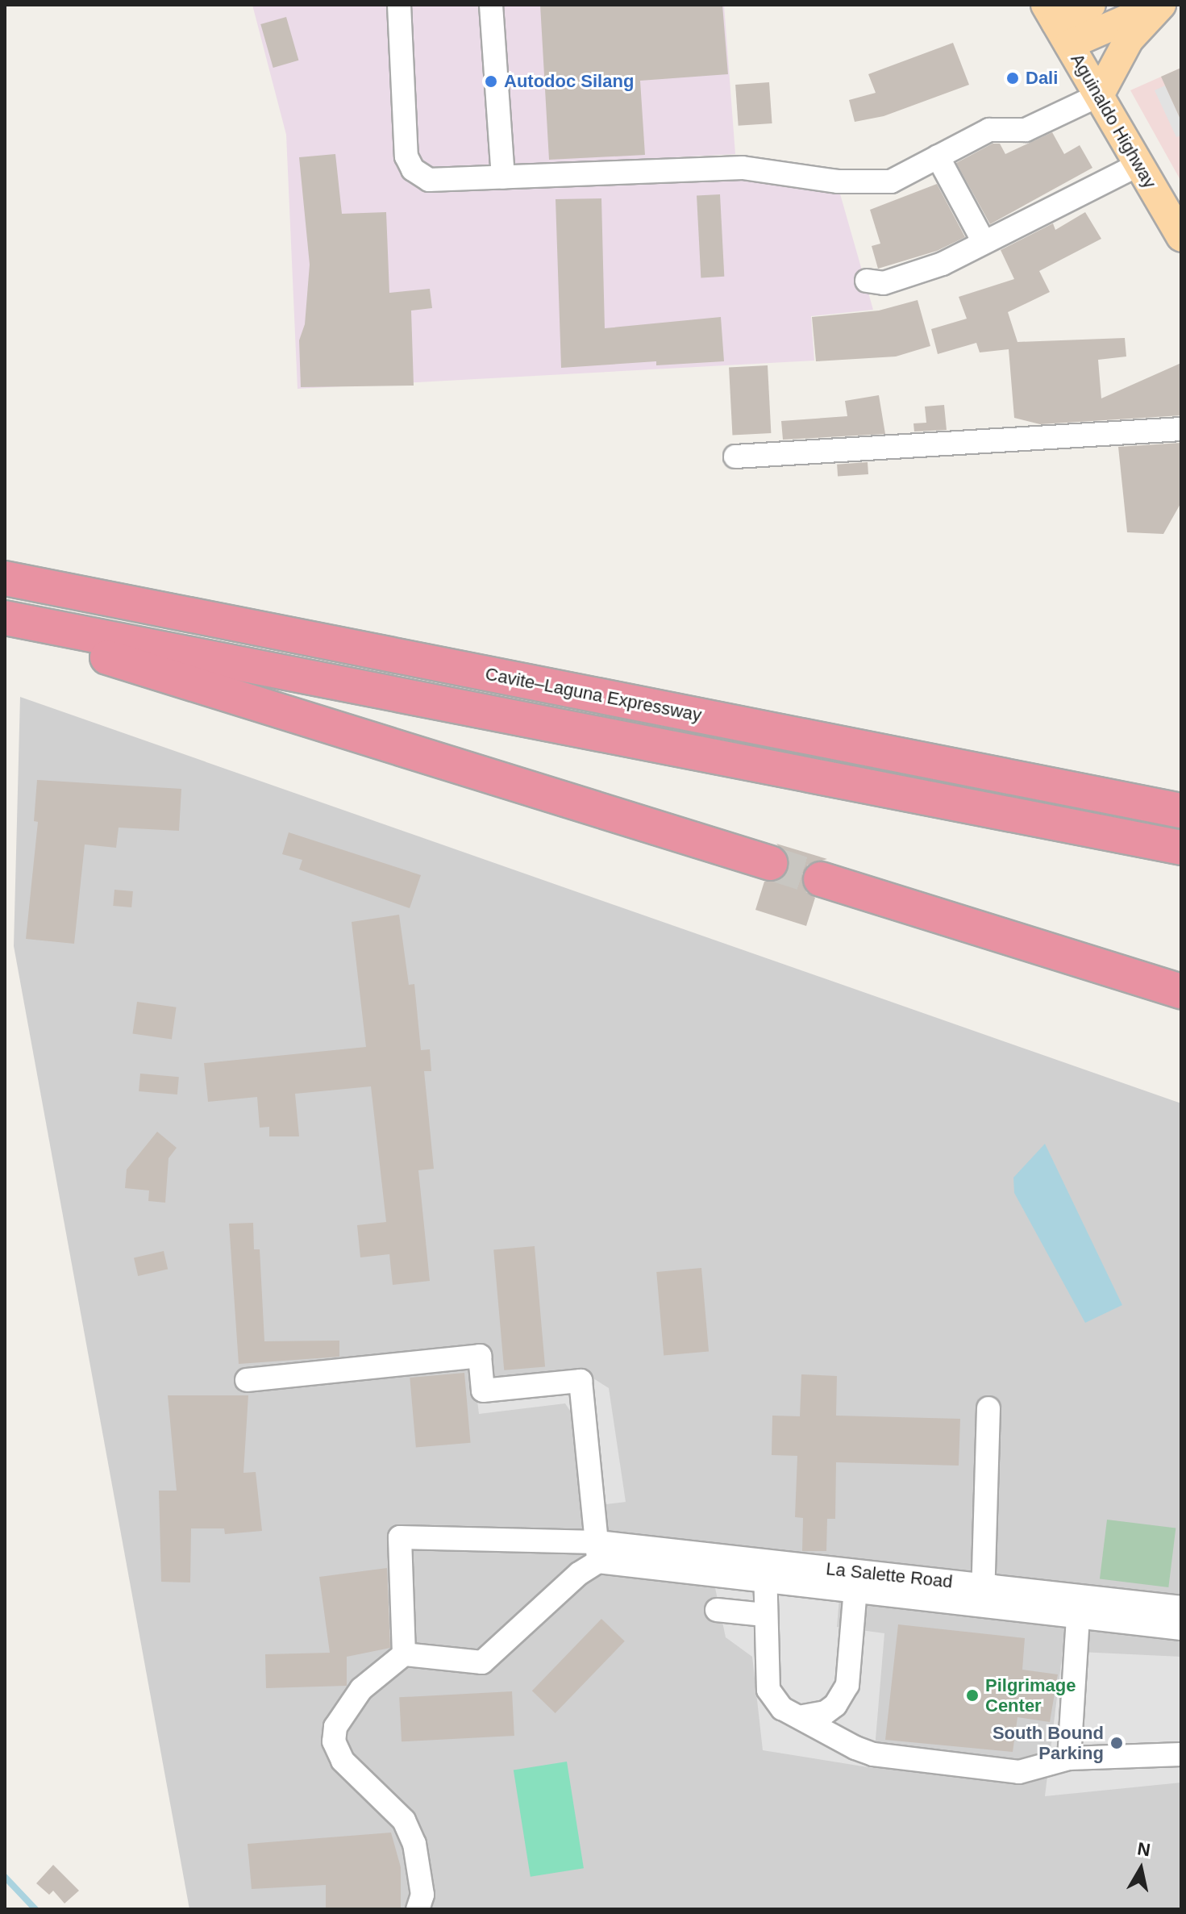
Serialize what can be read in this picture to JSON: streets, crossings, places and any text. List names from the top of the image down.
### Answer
{
  "streets": {
    "highway": ["Cavite–Laguna Expressway"],
    "main road": ["Aguinaldo Highway"],
    "street": ["La Salette Road"]
  },
  "places": [
    "Dali",
    "Autodoc Silang",
    "Pilgrimage Center",
    "South Bound Parking"
  ],
  "north": "top"
}
